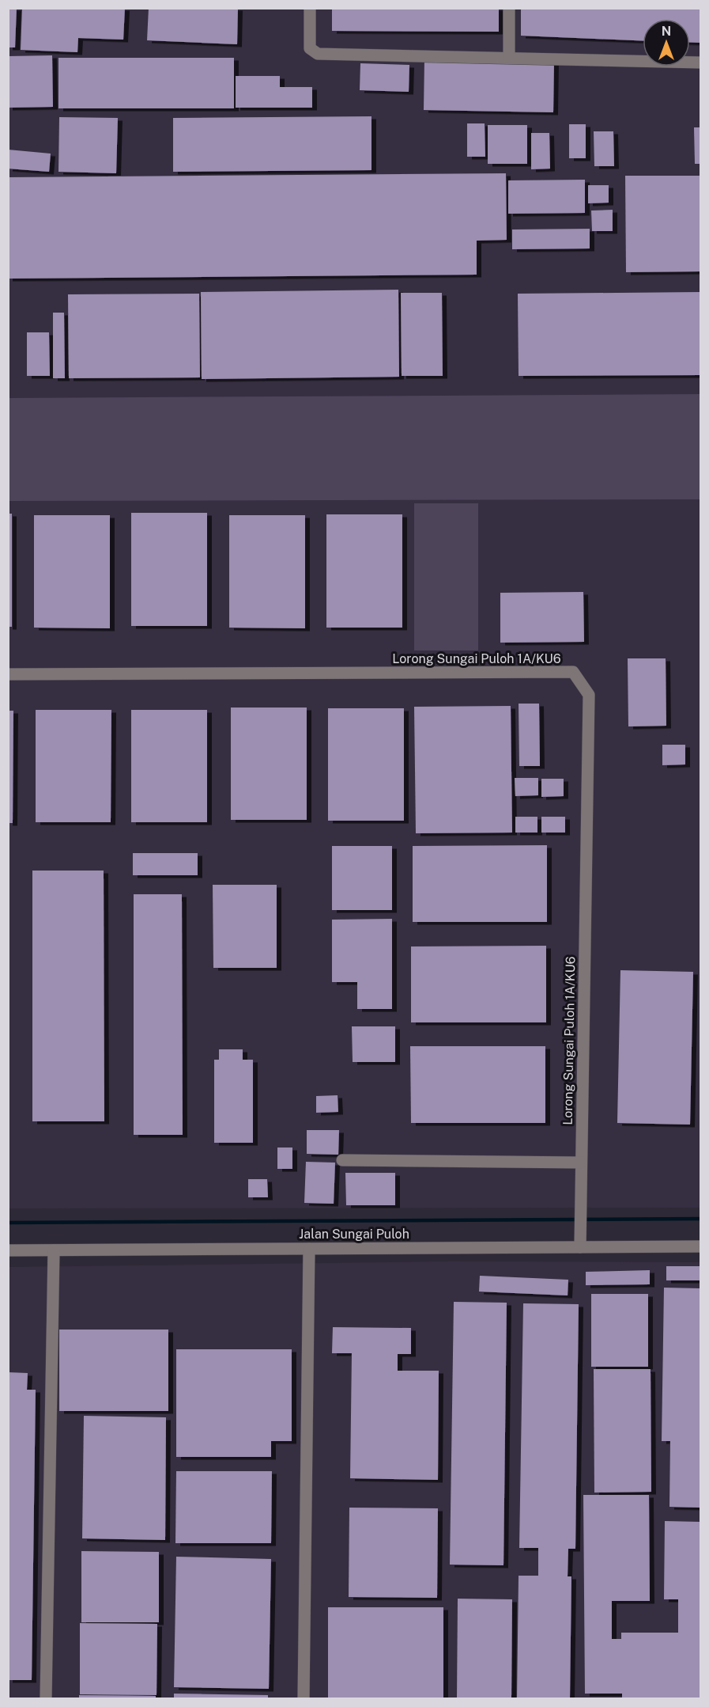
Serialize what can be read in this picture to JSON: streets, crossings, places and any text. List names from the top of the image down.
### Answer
{
  "streets": {
    "street": ["Lorong Sungai Puloh 1A/KU6", "Jalan Sungai Puloh"]
  },
  "crossings": [
    ["Lorong Sungai Puloh 1A/KU6", "Jalan Sungai Puloh"]
  ],
  "north": "top"
}
